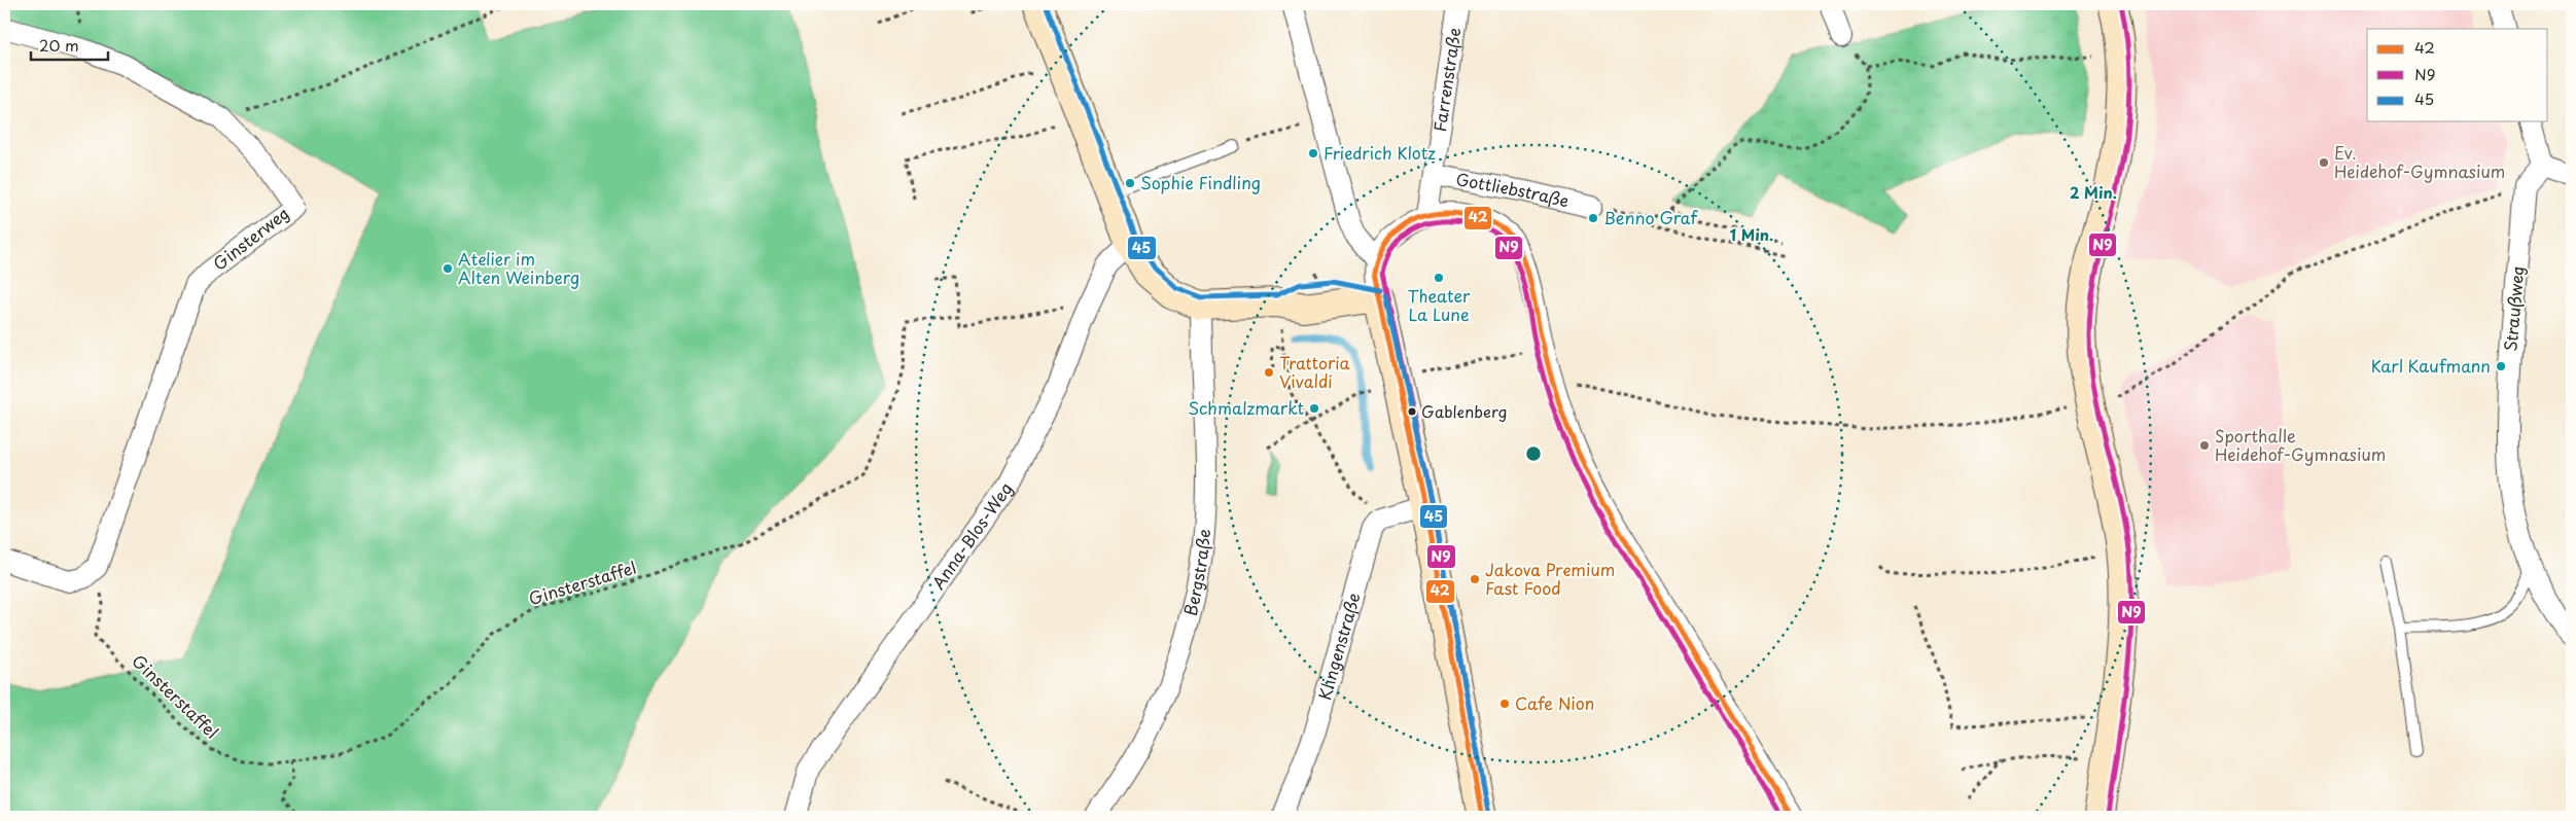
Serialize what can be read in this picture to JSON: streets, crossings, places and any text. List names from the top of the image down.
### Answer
{
  "streets": {
    "street": [
      "Farrenstraße",
      "Gottliebstraße",
      "Ginsterweg",
      "Straußweg",
      "Anna-Blos-Weg",
      "Bergstraße",
      "Klingenstraße"
    ],
    "path": ["Ginsterstaffel"]
  },
  "crossings": [
    ["Farrenstraße", "Gottliebstraße"],
    ["Ginsterweg", "Ginsterstaffel"]
  ],
  "places": [
    "Friedrich Klotz",
    "Ev. Heidehof-Gymnasium",
    "Sophie Findling",
    "Benno Graf",
    "Atelier im Alten Weinberg",
    "Theater La Lune",
    "Karl Kaufmann",
    "Trattoria Vivaldi",
    "Schmalzmarkt",
    "Gablenberg",
    "Sporthalle Heidehof-Gymnasium",
    "Jakova Premium Fast Food",
    "Cafe Nion"
  ],
  "lines": ["transit line N9", "transit line 45", "transit line 42"],
  "legend": ["42", "N9", "45"],
  "scale_bar": "20 m",
  "rings": ["2 Min.", "1 Min."]
}
